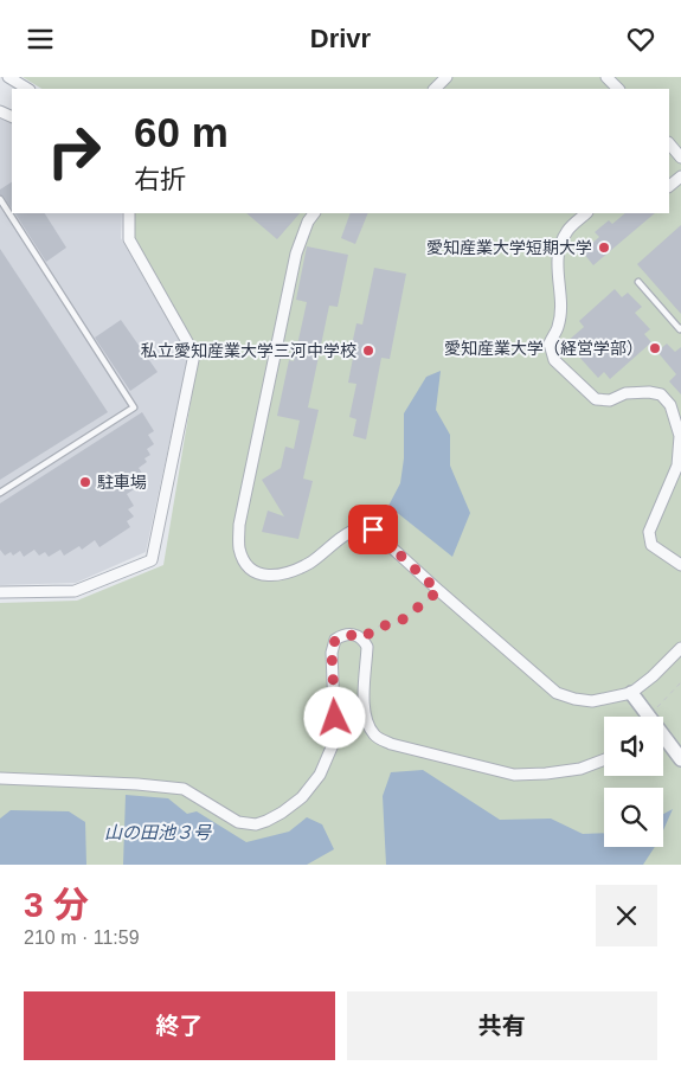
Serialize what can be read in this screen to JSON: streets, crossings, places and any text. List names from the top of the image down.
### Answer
{
  "water": ["山の田池３号"],
  "places": [
    "愛知産業大学短期大学",
    "愛知産業大学（経営学部）",
    "私立愛知産業大学三河中学校",
    "駐車場"
  ],
  "page": {
    "header": "Drivr",
    "turn": ["60 m", "右折"],
    "heading": ["3 分", "210 m · 11:59"],
    "buttons": ["終了", "共有"]
  }
}
